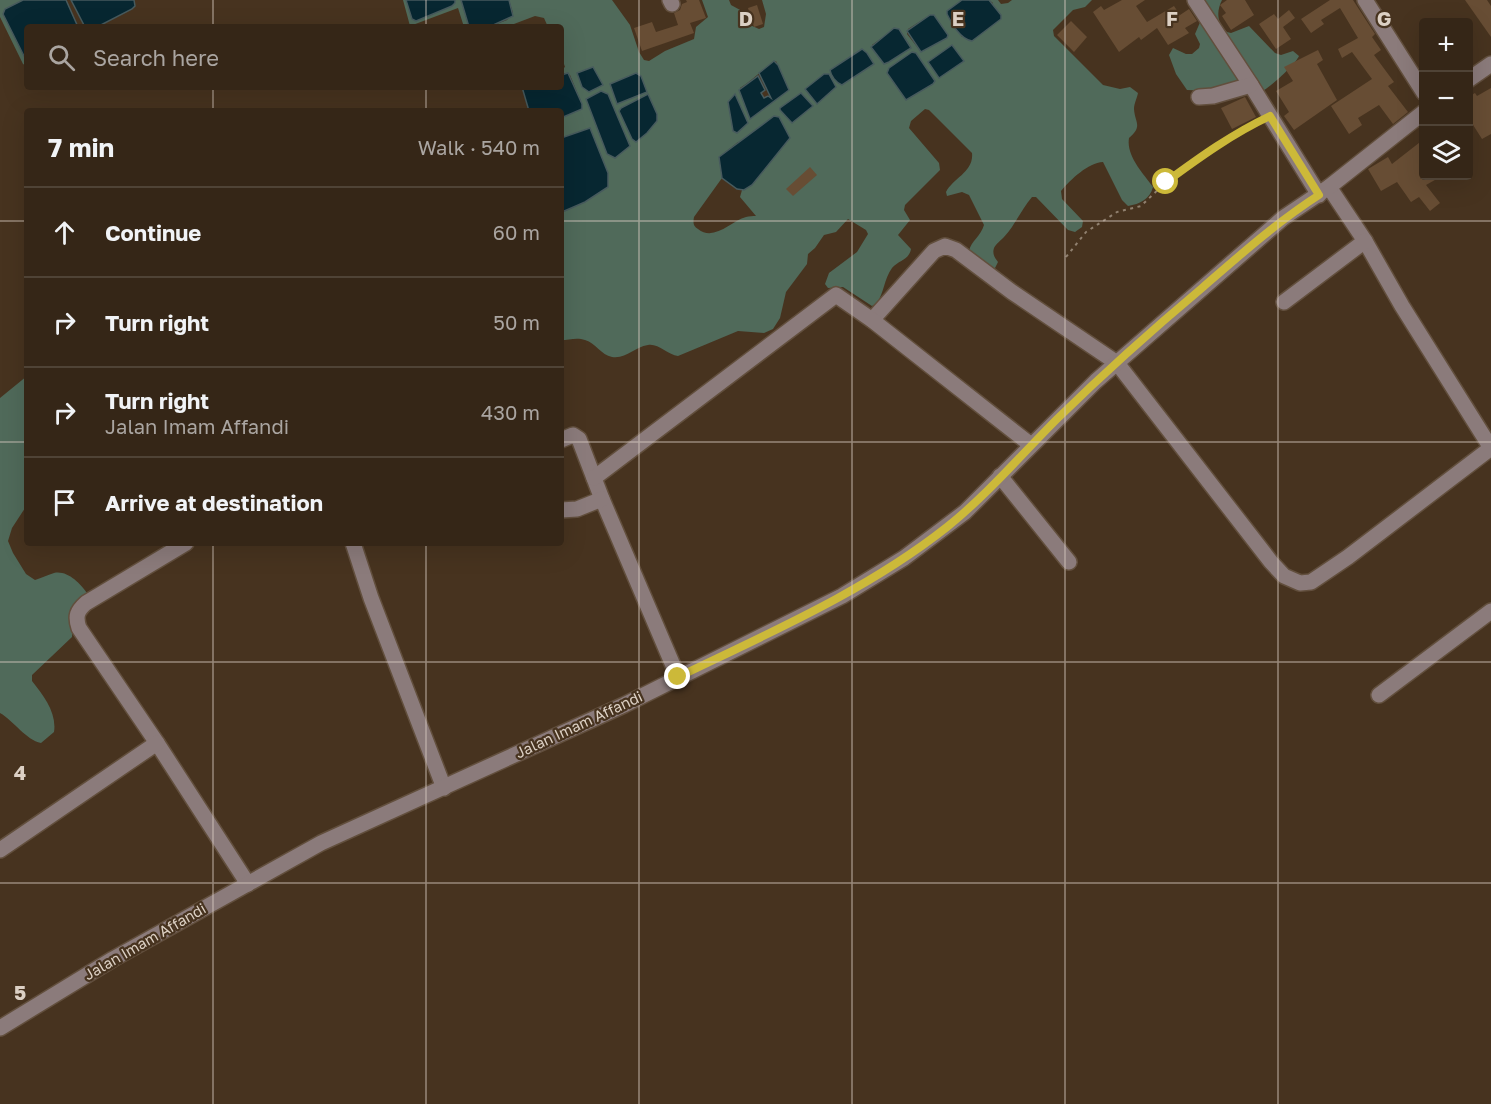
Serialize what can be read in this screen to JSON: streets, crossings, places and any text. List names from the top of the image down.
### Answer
{
  "streets": {
    "street": ["Jalan Imam Affandi"]
  },
  "page": {
    "map_buttons": ["+", "−"],
    "search": "Search here",
    "heading": ["7 min", "Walk · 540 m"],
    "list": [
      ["Continue", "60 m"],
      ["Turn right", "50 m"],
      ["Turn right", "Jalan Imam Affandi", "430 m"],
      "Arrive at destination"
    ]
  },
  "grid": {
    "columns": [
      "D",
      "E",
      "F",
      "G"
    ],
    "rows": ["4", "5"]
  }
}
